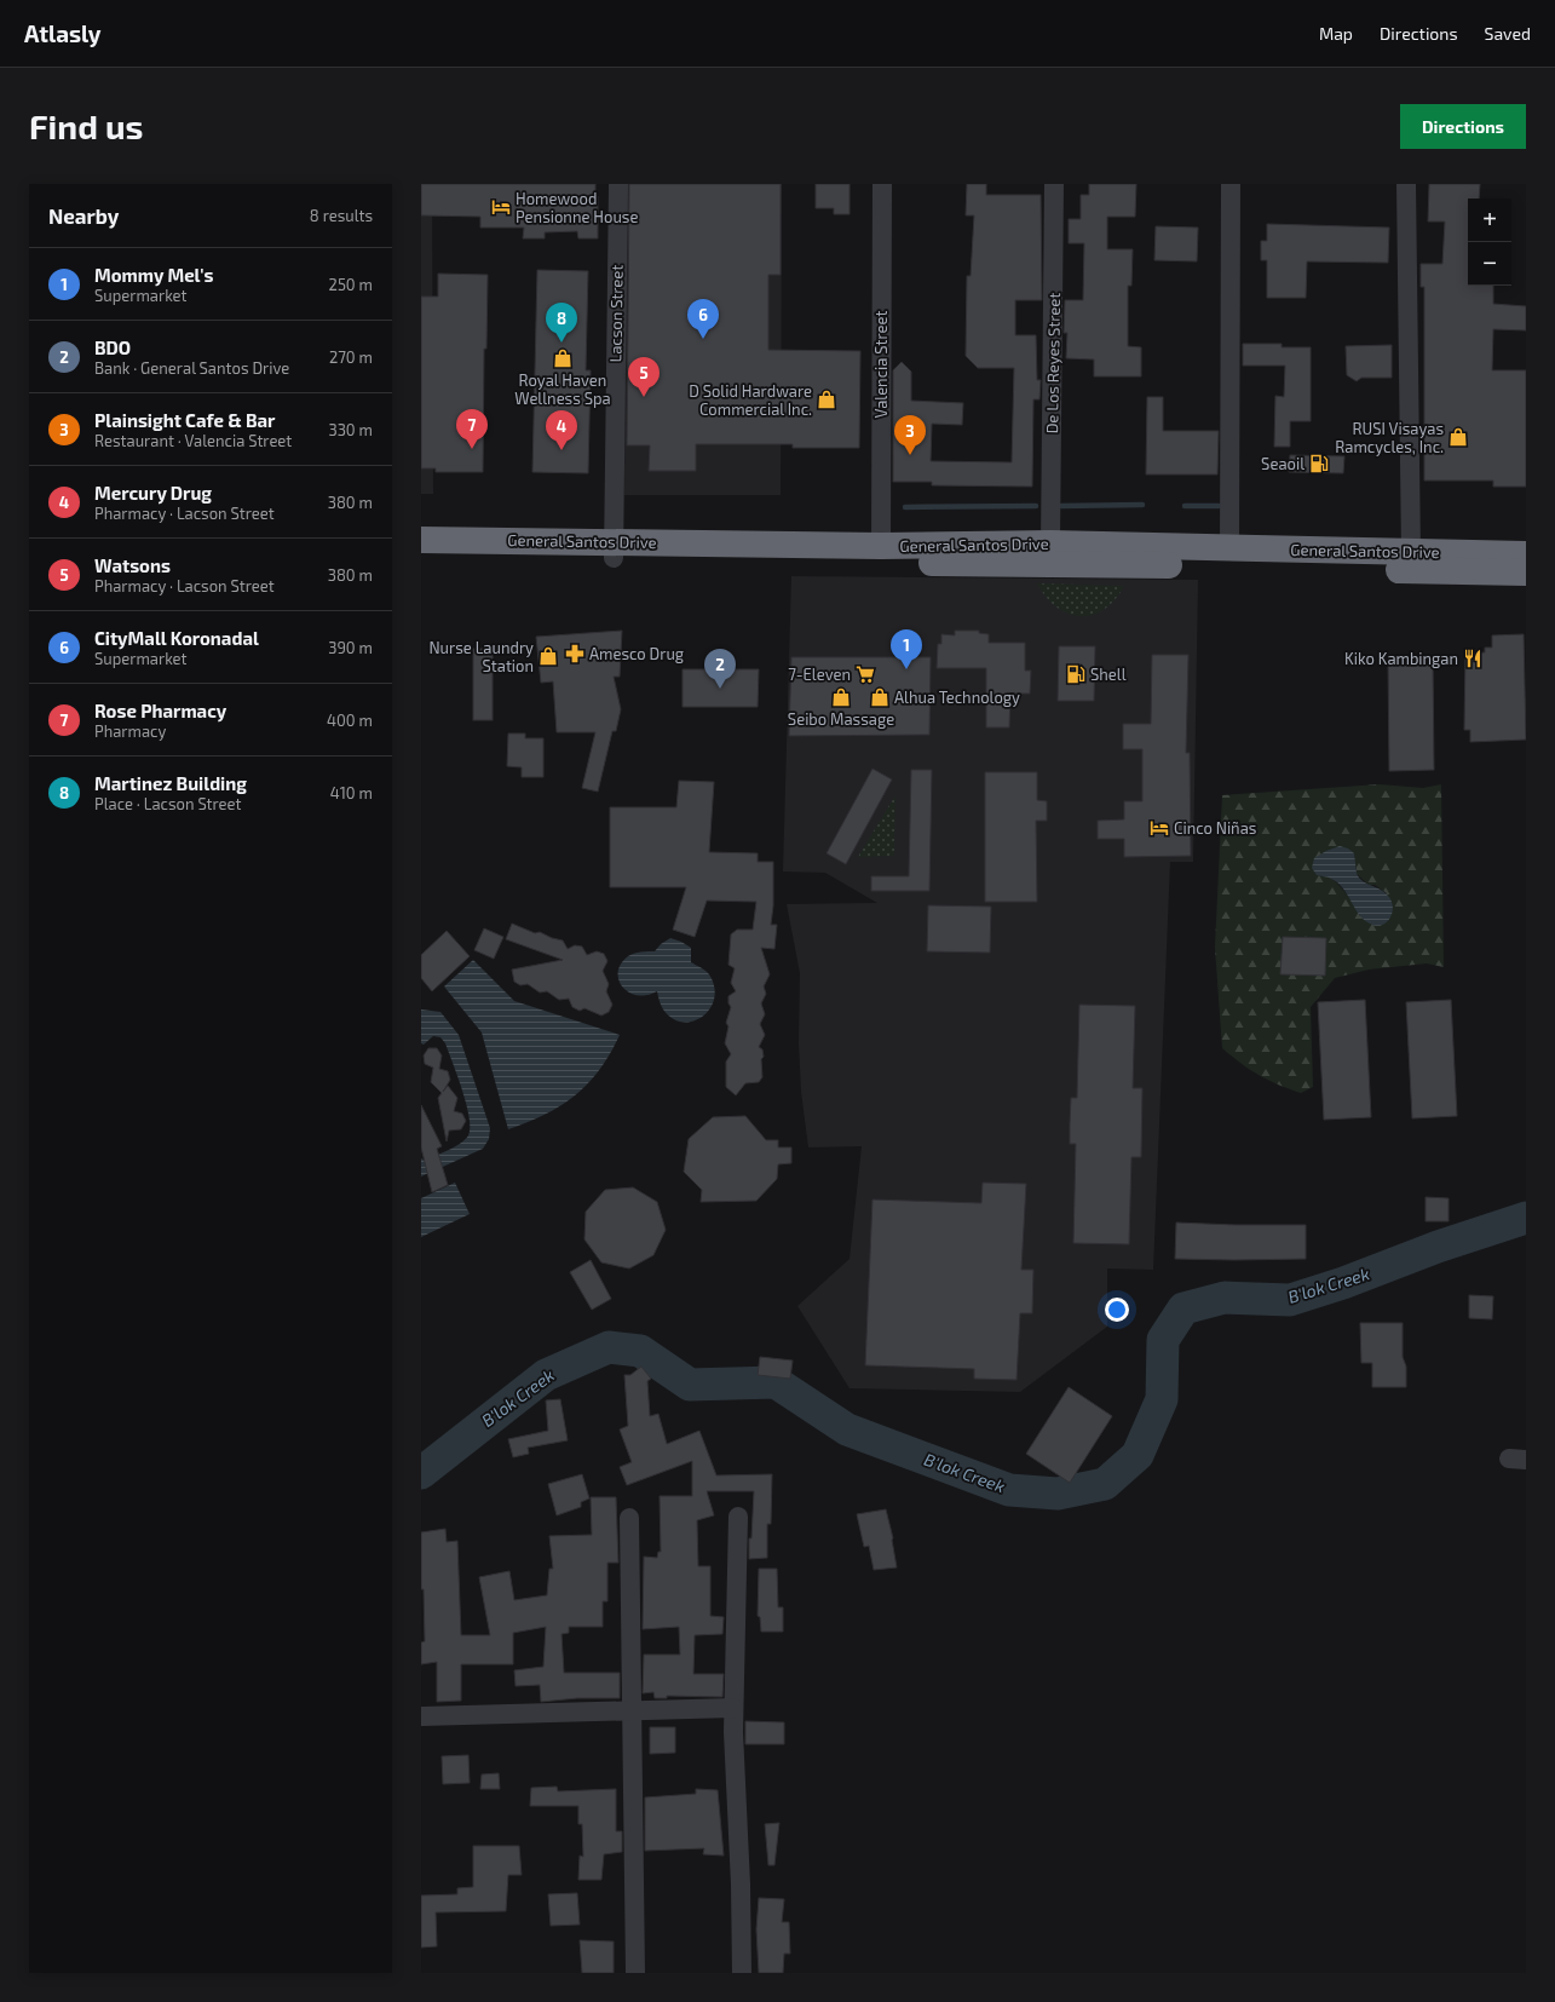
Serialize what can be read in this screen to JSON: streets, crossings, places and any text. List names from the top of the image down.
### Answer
{
  "streets": {
    "highway": ["General Santos Drive"],
    "street": ["Lacson Street", "De Los Reyes Street", "Valencia Street"]
  },
  "crossings": [
    ["Lacson Street", "General Santos Drive"],
    ["De Los Reyes Street", "General Santos Drive"],
    ["Valencia Street", "General Santos Drive"]
  ],
  "water": ["B'lok Creek"],
  "places": {
    "hotel": ["Homewood Pensionne House", "Cinco Niñas"],
    "shop": [
      "Royal Haven Wellness Spa",
      "D Solid Hardware Commercial Inc.",
      "RUSI Visayas Ramcycles, Inc.",
      "Nurse Laundry Station",
      "Seibo Massage",
      "Alhua Technology"
    ],
    "fuel station": ["Seaoil", "Shell"],
    "pharmacy": ["Amesco Drug"],
    "restaurant": ["Kiko Kambingan"],
    "supermarket": ["7-Eleven"]
  },
  "page": {
    "header": "Atlasly",
    "nav": ["Map", "Directions", "Saved"],
    "buttons": "Directions",
    "title": "Find us",
    "heading": ["Nearby", "8 results"],
    "map_buttons": ["+", "−"],
    "list": [
      {
        "mark": "1",
        "name": "Mommy Mel's",
        "note": "Supermarket",
        "value": "250 m"
      },
      {
        "mark": "2",
        "name": "BDO",
        "note": "Bank · General Santos Drive",
        "value": "270 m"
      },
      {
        "mark": "3",
        "name": "Plainsight Cafe & Bar",
        "note": "Restaurant · Valencia Street",
        "value": "330 m"
      },
      {
        "mark": "4",
        "name": "Mercury Drug",
        "note": "Pharmacy · Lacson Street",
        "value": "380 m"
      },
      {
        "mark": "5",
        "name": "Watsons",
        "note": "Pharmacy · Lacson Street",
        "value": "380 m"
      },
      {
        "mark": "6",
        "name": "CityMall Koronadal",
        "note": "Supermarket",
        "value": "390 m"
      },
      {
        "mark": "7",
        "name": "Rose Pharmacy",
        "note": "Pharmacy",
        "value": "400 m"
      },
      {
        "mark": "8",
        "name": "Martinez Building",
        "note": "Place · Lacson Street",
        "value": "410 m"
      }
    ],
    "pins": [
      "6",
      "8",
      "5",
      "7",
      "4",
      "3",
      "1",
      "2"
    ]
  }
}
